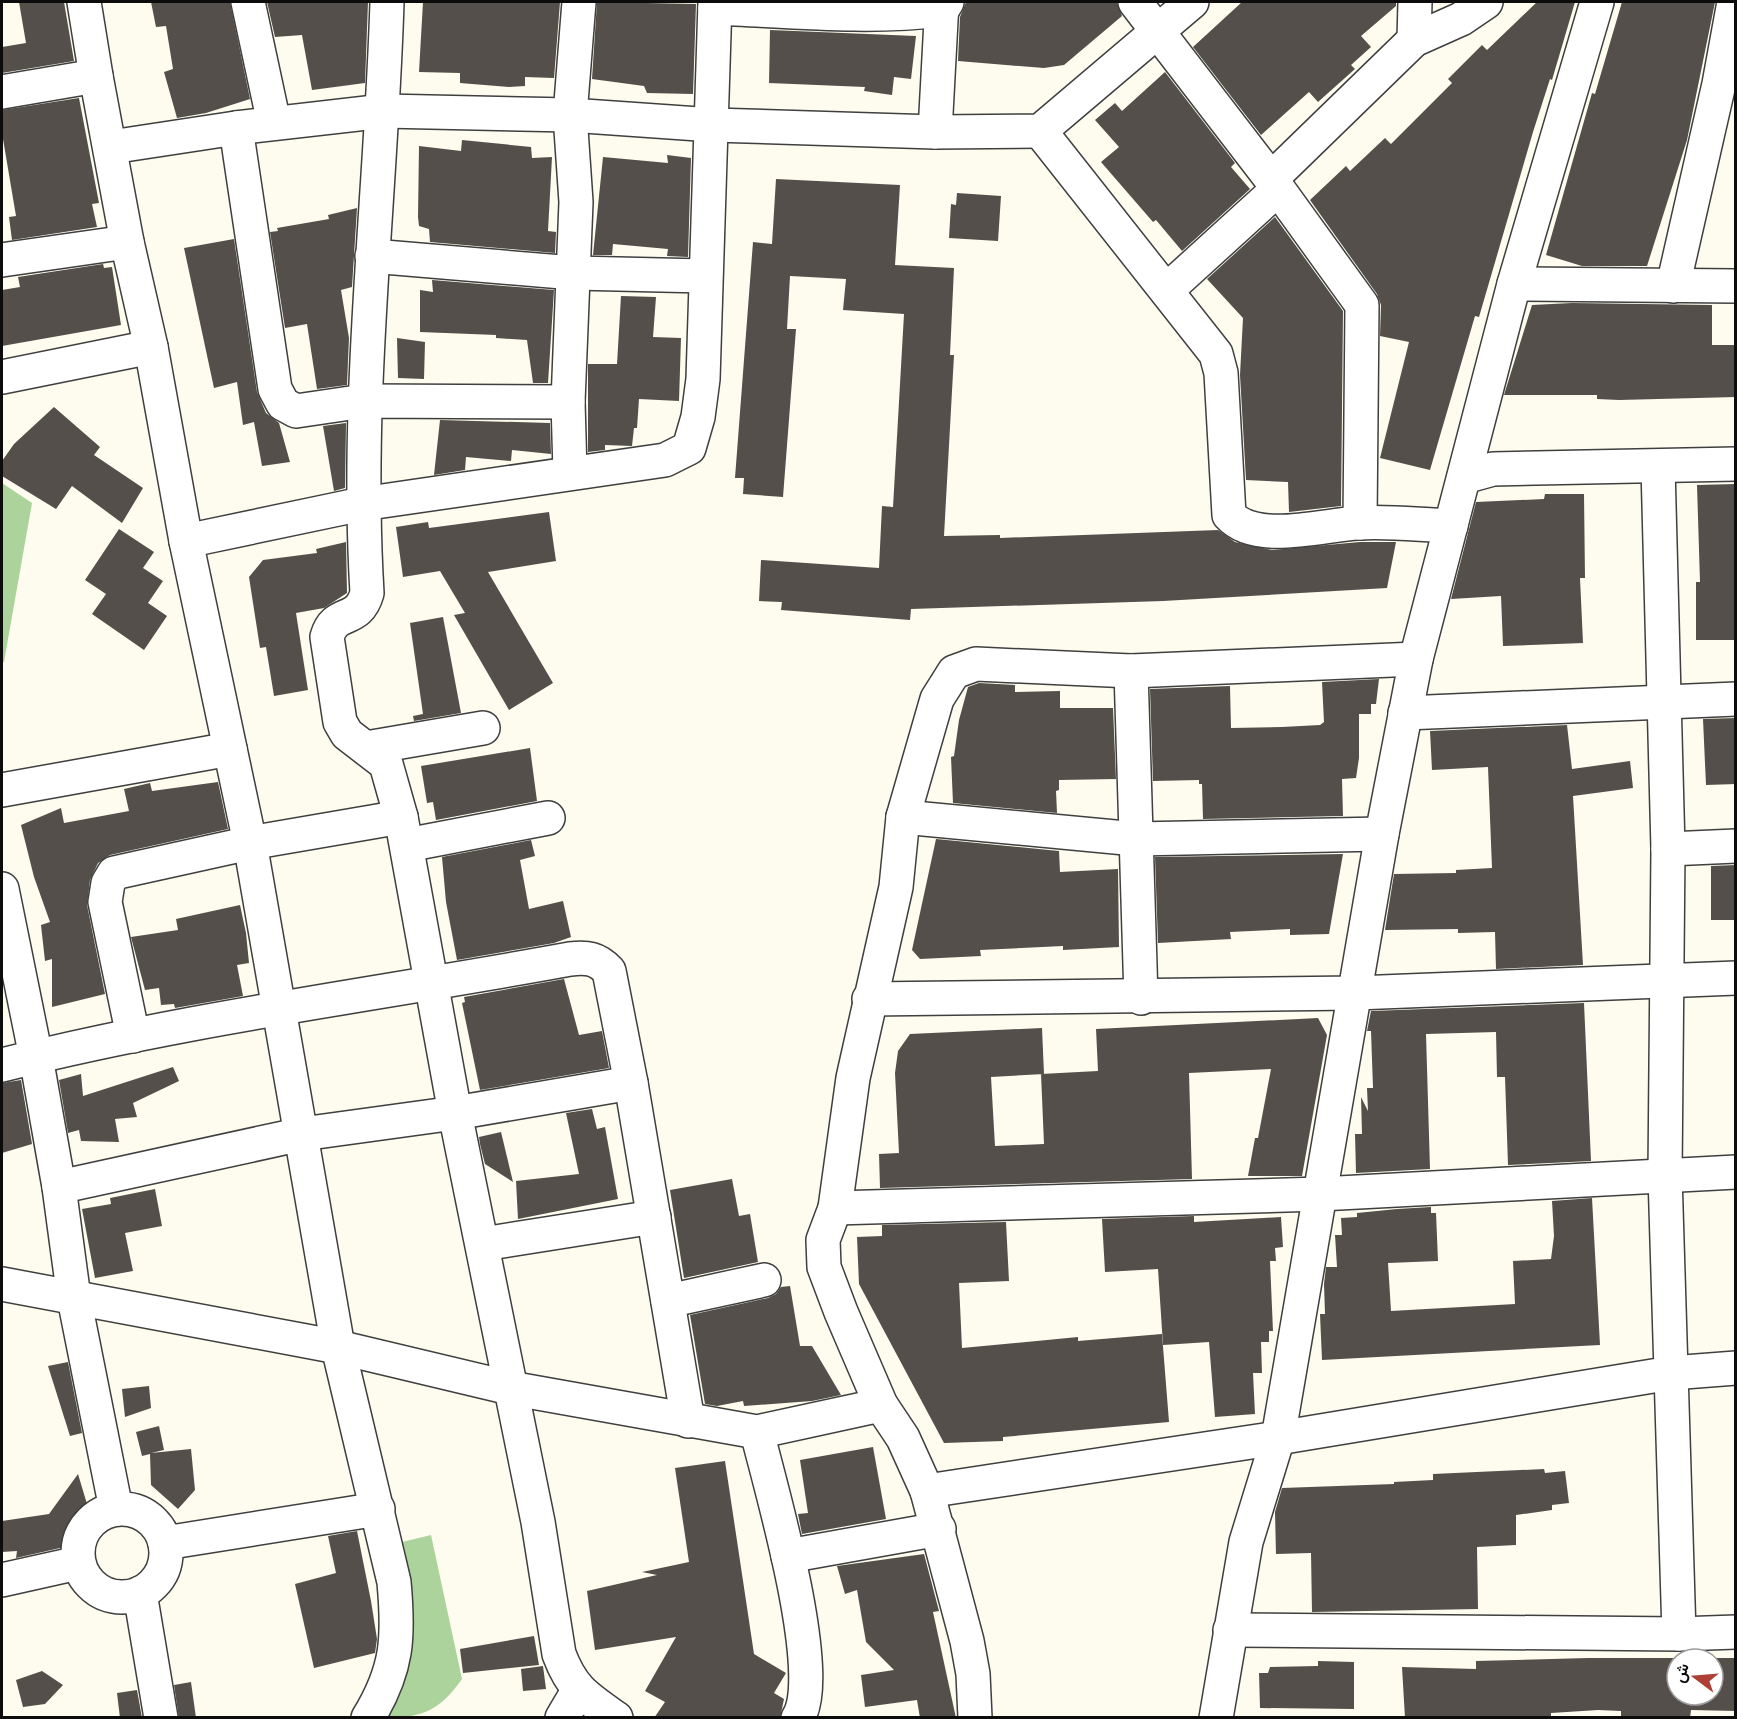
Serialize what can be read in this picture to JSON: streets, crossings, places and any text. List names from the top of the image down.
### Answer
{
  "north": "left"
}
